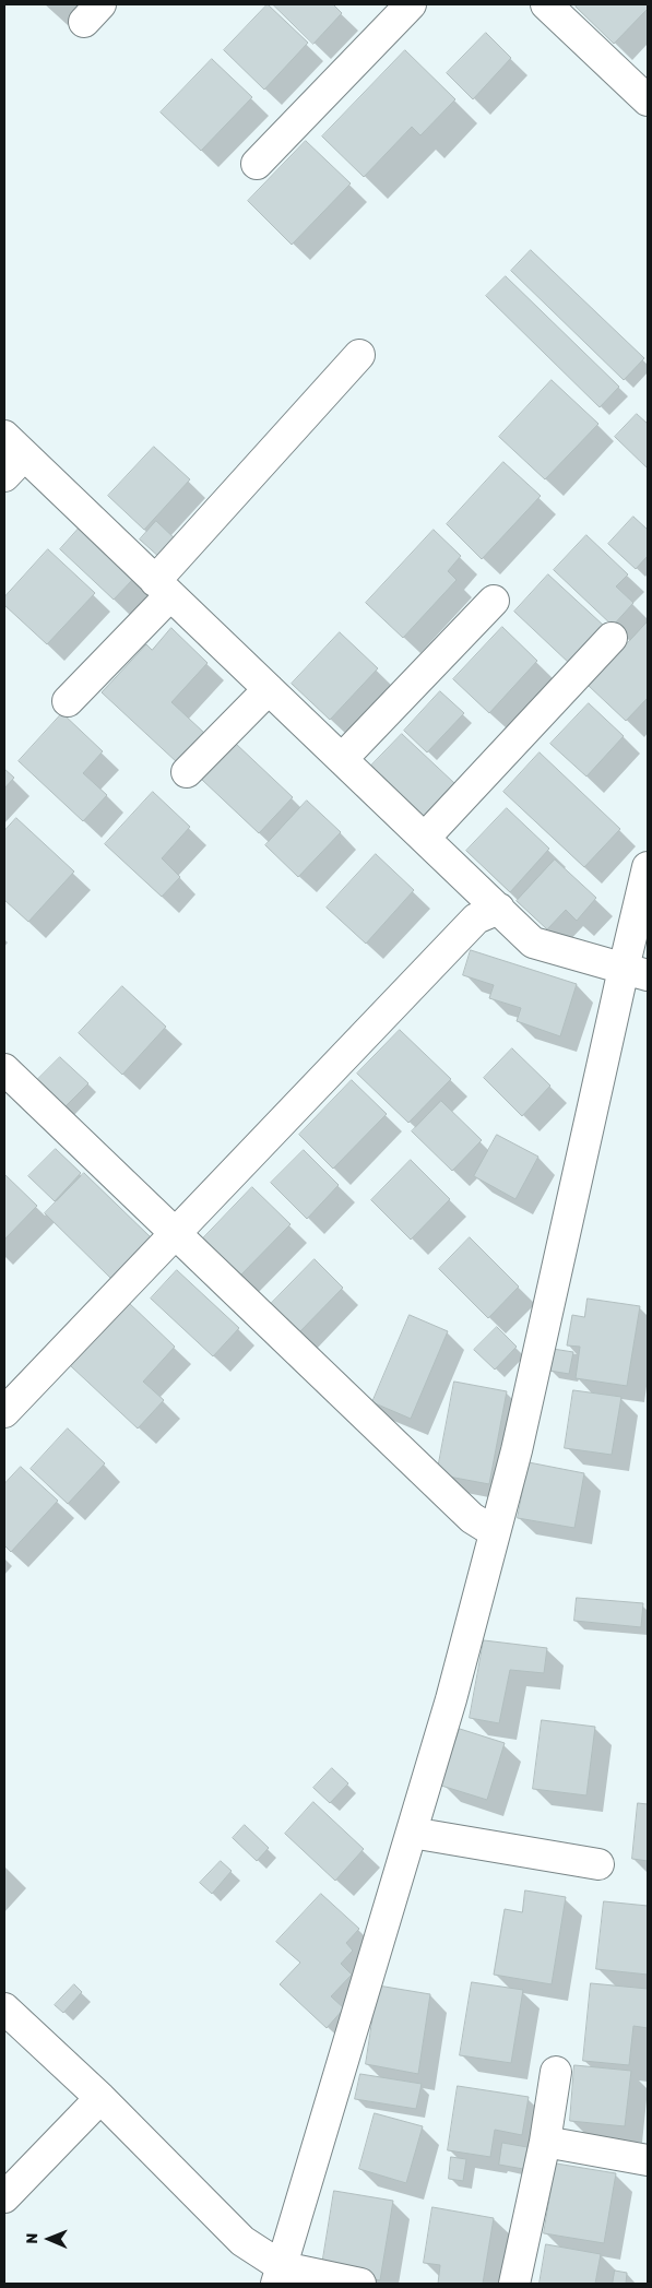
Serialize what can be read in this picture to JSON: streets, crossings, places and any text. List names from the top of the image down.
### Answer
{
  "north": "left"
}
